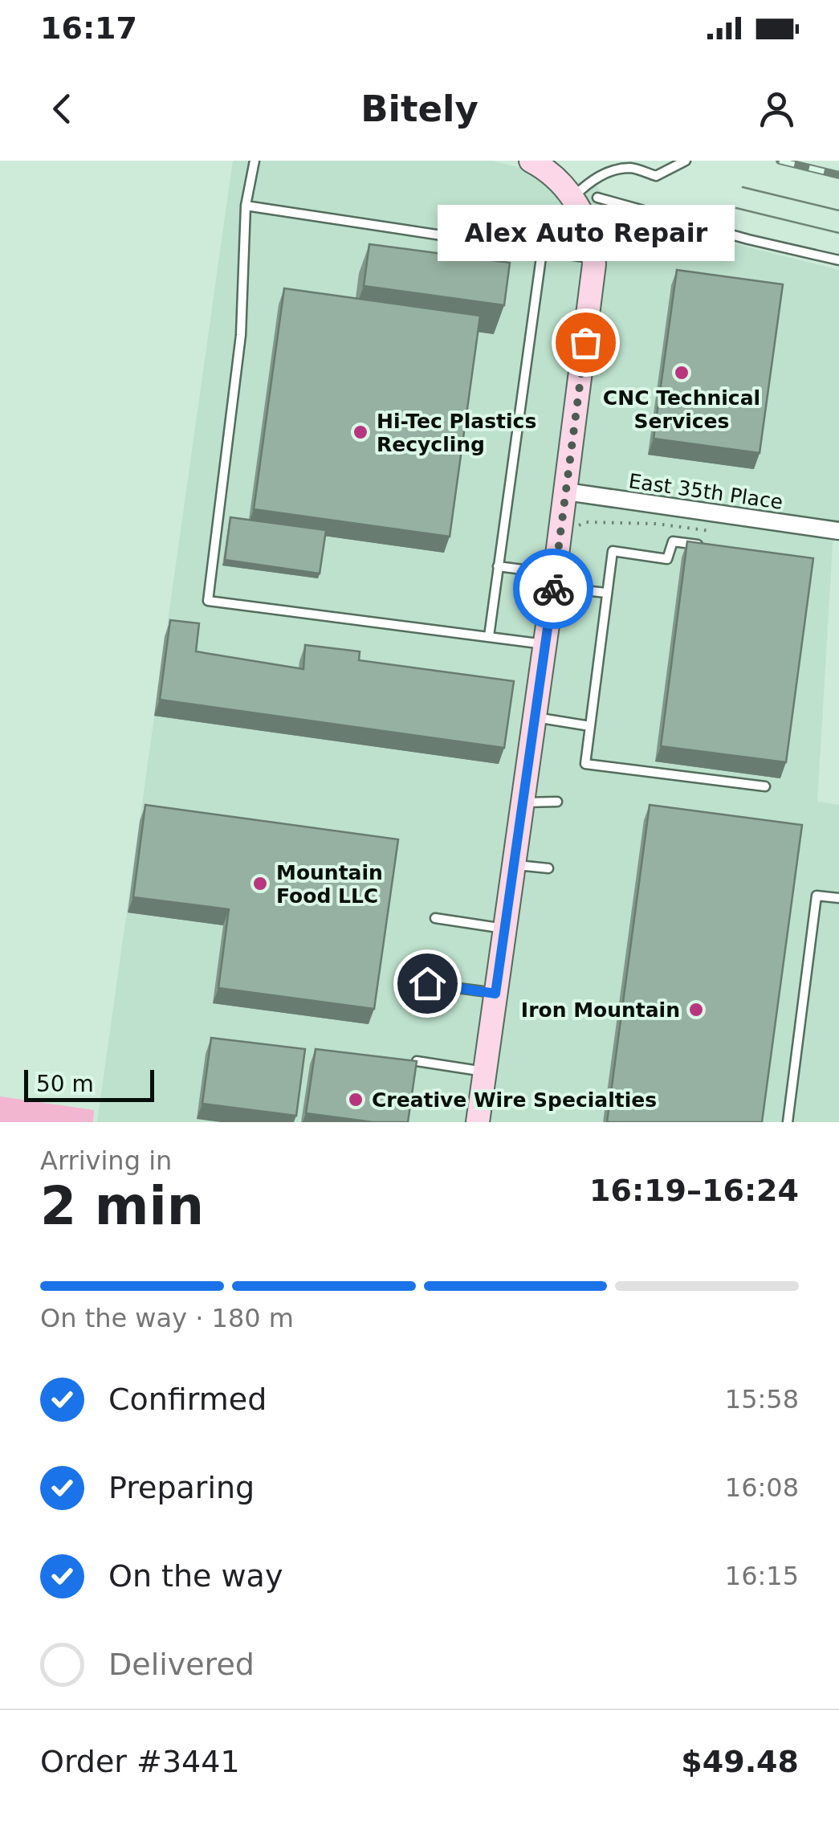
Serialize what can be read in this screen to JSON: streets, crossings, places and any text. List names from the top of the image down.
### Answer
{
  "streets": {
    "street": ["East 35th Place"]
  },
  "places": [
    "Alex Auto Repair",
    "CNC Technical Services",
    "Hi-Tec Plastics Recycling",
    "Mountain Food LLC",
    "Iron Mountain",
    "Creative Wire Specialties"
  ],
  "scale_bar": "50 m",
  "page": {
    "status": "16:17",
    "header": "Bitely",
    "bubble": "Alex Auto Repair",
    "scale": "50 m",
    "heading": ["2 min", "Arriving in", "16:19–16:24"],
    "panel": ["Order #3441", "$49.48"],
    "bar": "On the way · 180 m",
    "list": [
      ["Confirmed", "15:58"],
      ["Preparing", "16:08"],
      ["On the way", "16:15"],
      "Delivered"
    ]
  }
}
